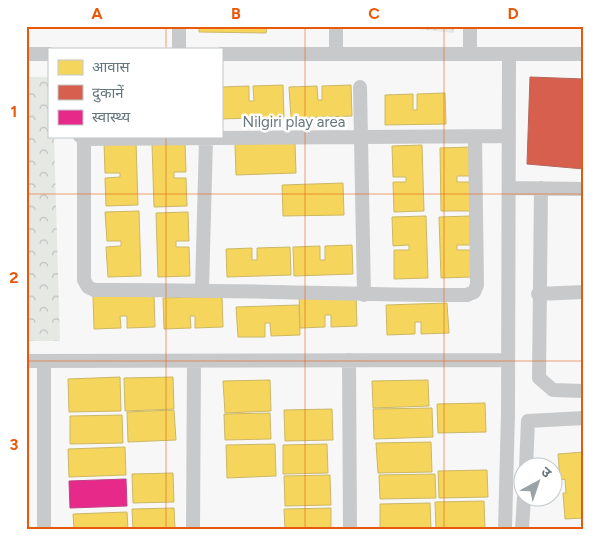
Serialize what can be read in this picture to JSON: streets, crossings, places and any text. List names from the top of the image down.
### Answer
{
  "streets": {
    "street": ["Nilgiri play area"]
  },
  "legend": ["आवास", "दुकानें", "स्वास्थ्य"],
  "north": "top right",
  "grid": {
    "columns": [
      "A",
      "B",
      "C",
      "D"
    ],
    "rows": ["1", "2", "3"]
  }
}
